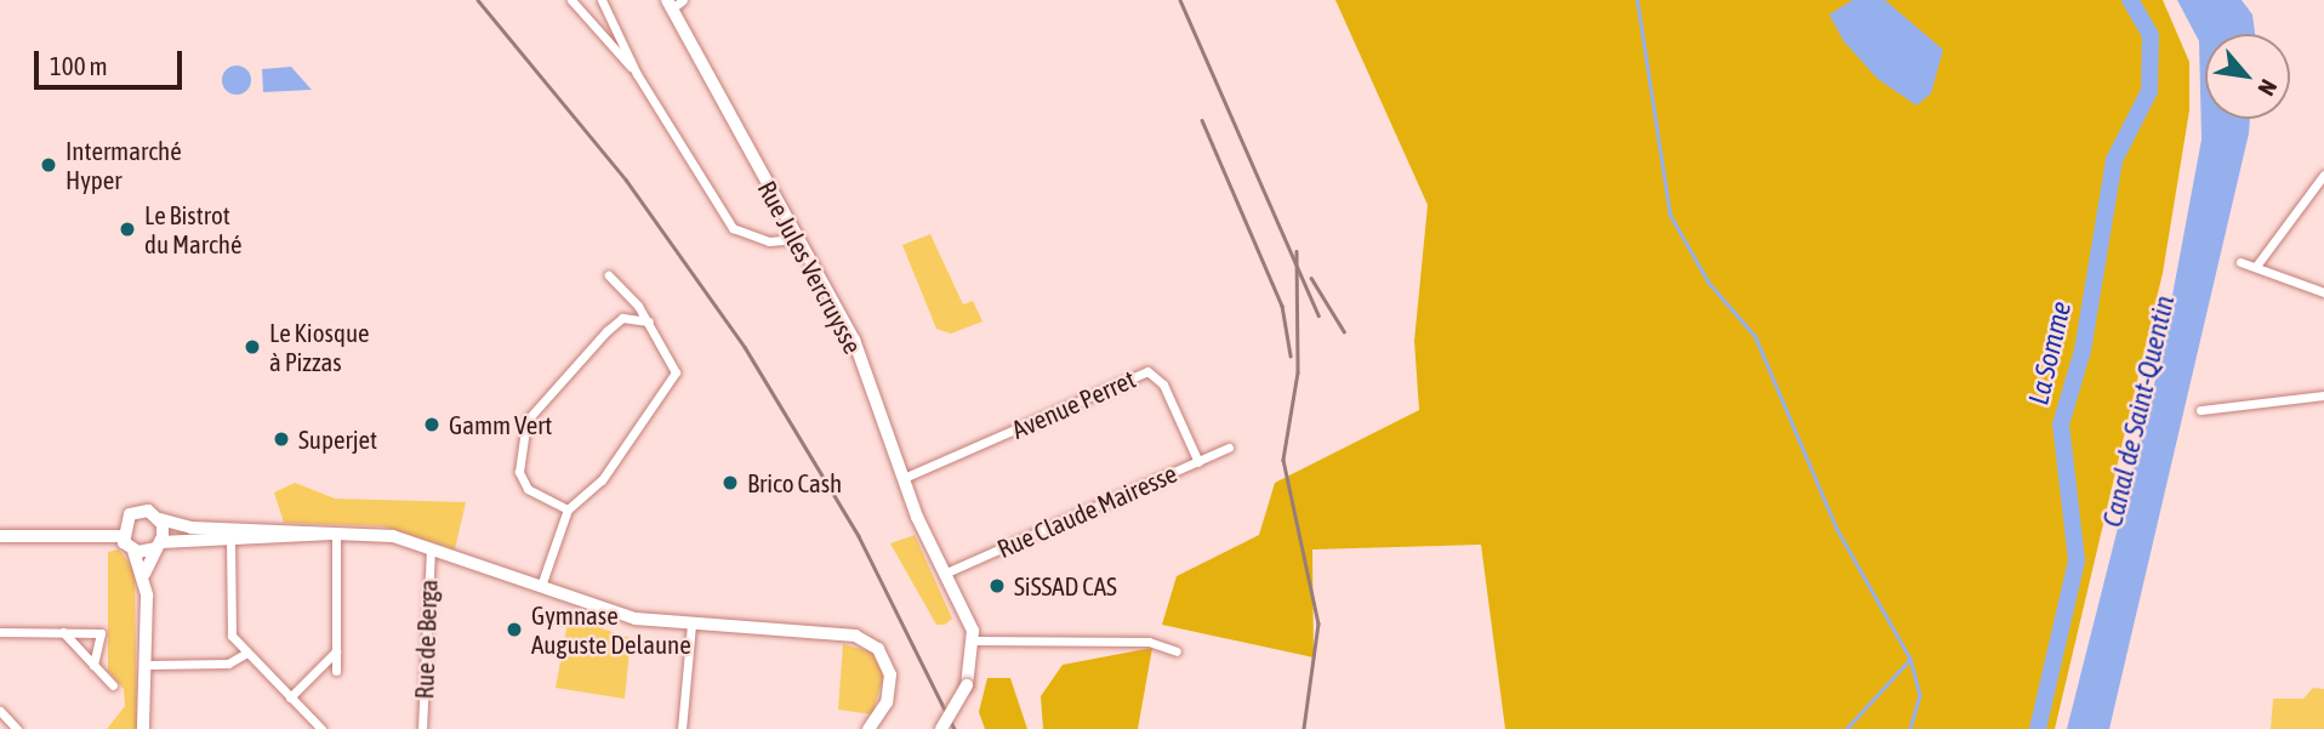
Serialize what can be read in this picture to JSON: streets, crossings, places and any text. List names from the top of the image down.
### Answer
{
  "streets": {
    "main road": ["Rue Jules Vercruysse"],
    "street": ["Avenue Perret", "Rue Claude Mairesse", "Rue de Berga"]
  },
  "crossings": [
    ["Rue Jules Vercruysse", "Avenue Perret"],
    ["Rue Jules Vercruysse", "Rue Claude Mairesse"],
    ["Avenue Perret", "Rue Claude Mairesse"]
  ],
  "water": ["La Somme", "Canal de Saint-Quentin"],
  "places": [
    "Intermarché Hyper",
    "Le Bistrot du Marché",
    "Le Kiosque à Pizzas",
    "Gamm Vert",
    "Superjet",
    "Brico Cash",
    "SiSSAD CAS",
    "Gymnase Auguste Delaune"
  ],
  "scale_bar": "100 m",
  "north": "bottom right"
}
